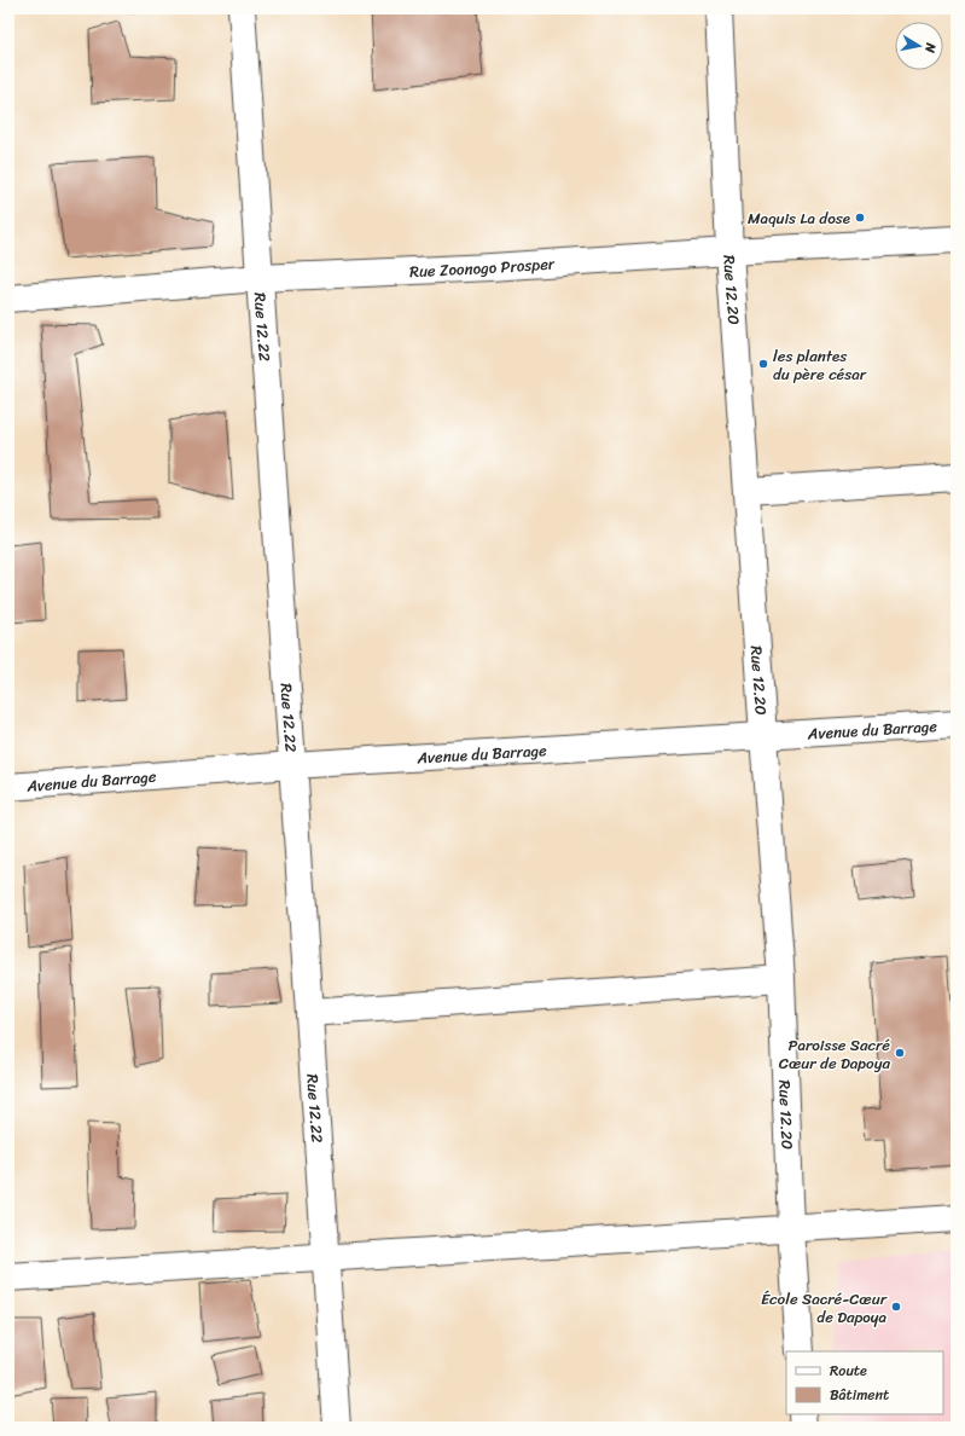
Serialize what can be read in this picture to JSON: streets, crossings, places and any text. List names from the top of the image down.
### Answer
{
  "streets": {
    "street": [
      "Rue Zoonogo Prosper",
      "Rue 12.20",
      "Rue 12.22",
      "Avenue du Barrage"
    ]
  },
  "crossings": [
    ["Rue Zoonogo Prosper", "Rue 12.20"],
    ["Rue Zoonogo Prosper", "Rue 12.22"],
    ["Rue 12.20", "Avenue du Barrage"],
    ["Rue 12.22", "Avenue du Barrage"]
  ],
  "places": [
    "Maquis La dose",
    "les plantes du père césar",
    "Paroisse Sacré Cœur de Dapoya",
    "École Sacré-Cœur de Dapoya"
  ],
  "legend": ["Route", "Bâtiment"],
  "north": "right"
}
